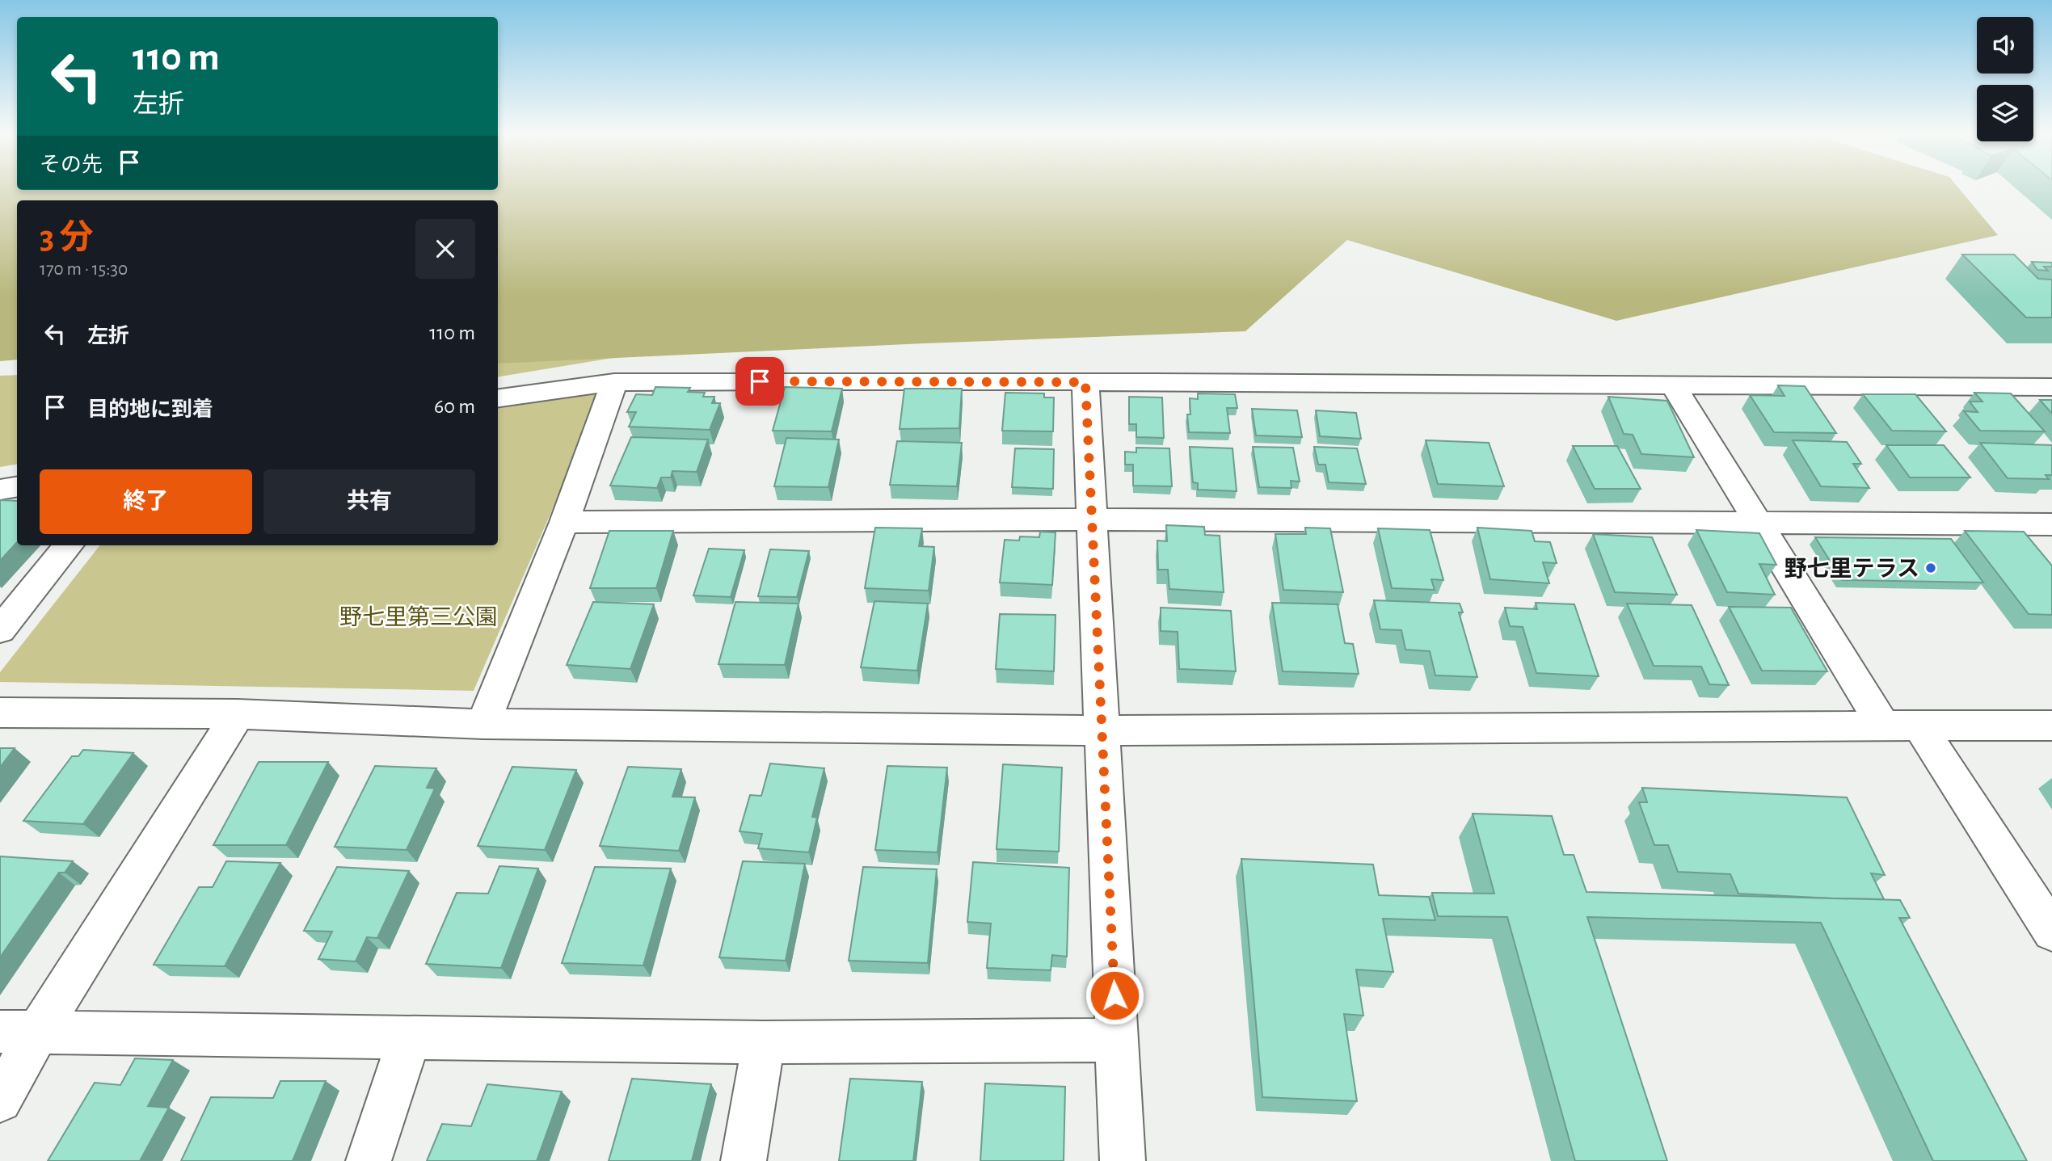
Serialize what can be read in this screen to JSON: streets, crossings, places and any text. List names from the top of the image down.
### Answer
{
  "parks": ["野七里第三公園"],
  "places": ["野七里テラス"],
  "page": {
    "turn": ["110 m", "左折"],
    "then": "その先",
    "heading": ["3 分", "170 m · 15:30"],
    "list": [
      {
        "name": "左折",
        "value": "110 m"
      },
      {
        "name": "目的地に到着",
        "value": "60 m"
      }
    ],
    "buttons": ["終了", "共有"]
  }
}
